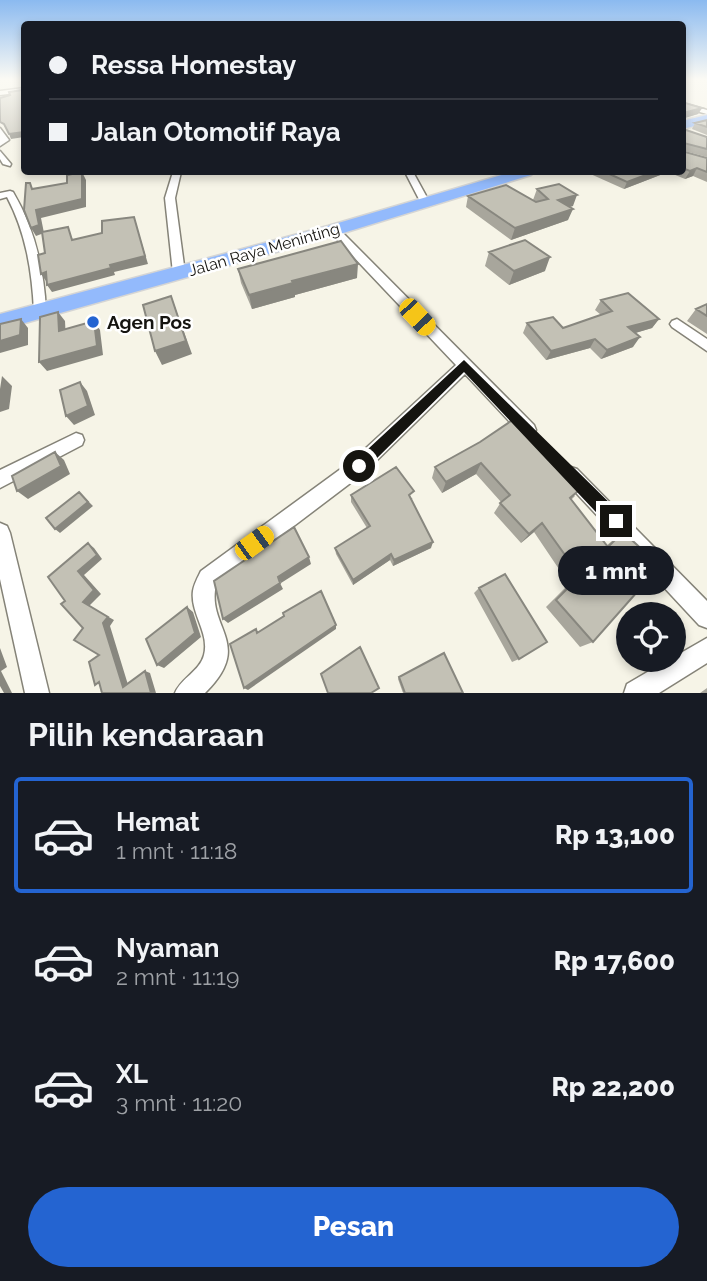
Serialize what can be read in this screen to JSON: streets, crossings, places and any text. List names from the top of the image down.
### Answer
{
  "streets": {
    "highway": ["Jalan Raya Meninting"]
  },
  "places": ["Agen Pos"],
  "page": {
    "banner": ["Ressa Homestay", "Jalan Otomotif Raya"],
    "bubble": "1 mnt",
    "heading": "Pilih kendaraan",
    "list": [
      {
        "name": "Hemat",
        "note": "1 mnt · 11:18",
        "value": "Rp 13,100"
      },
      {
        "name": "Nyaman",
        "note": "2 mnt · 11:19",
        "value": "Rp 17,600"
      },
      {
        "name": "XL",
        "note": "3 mnt · 11:20",
        "value": "Rp 22,200"
      }
    ],
    "buttons": "Pesan"
  }
}
